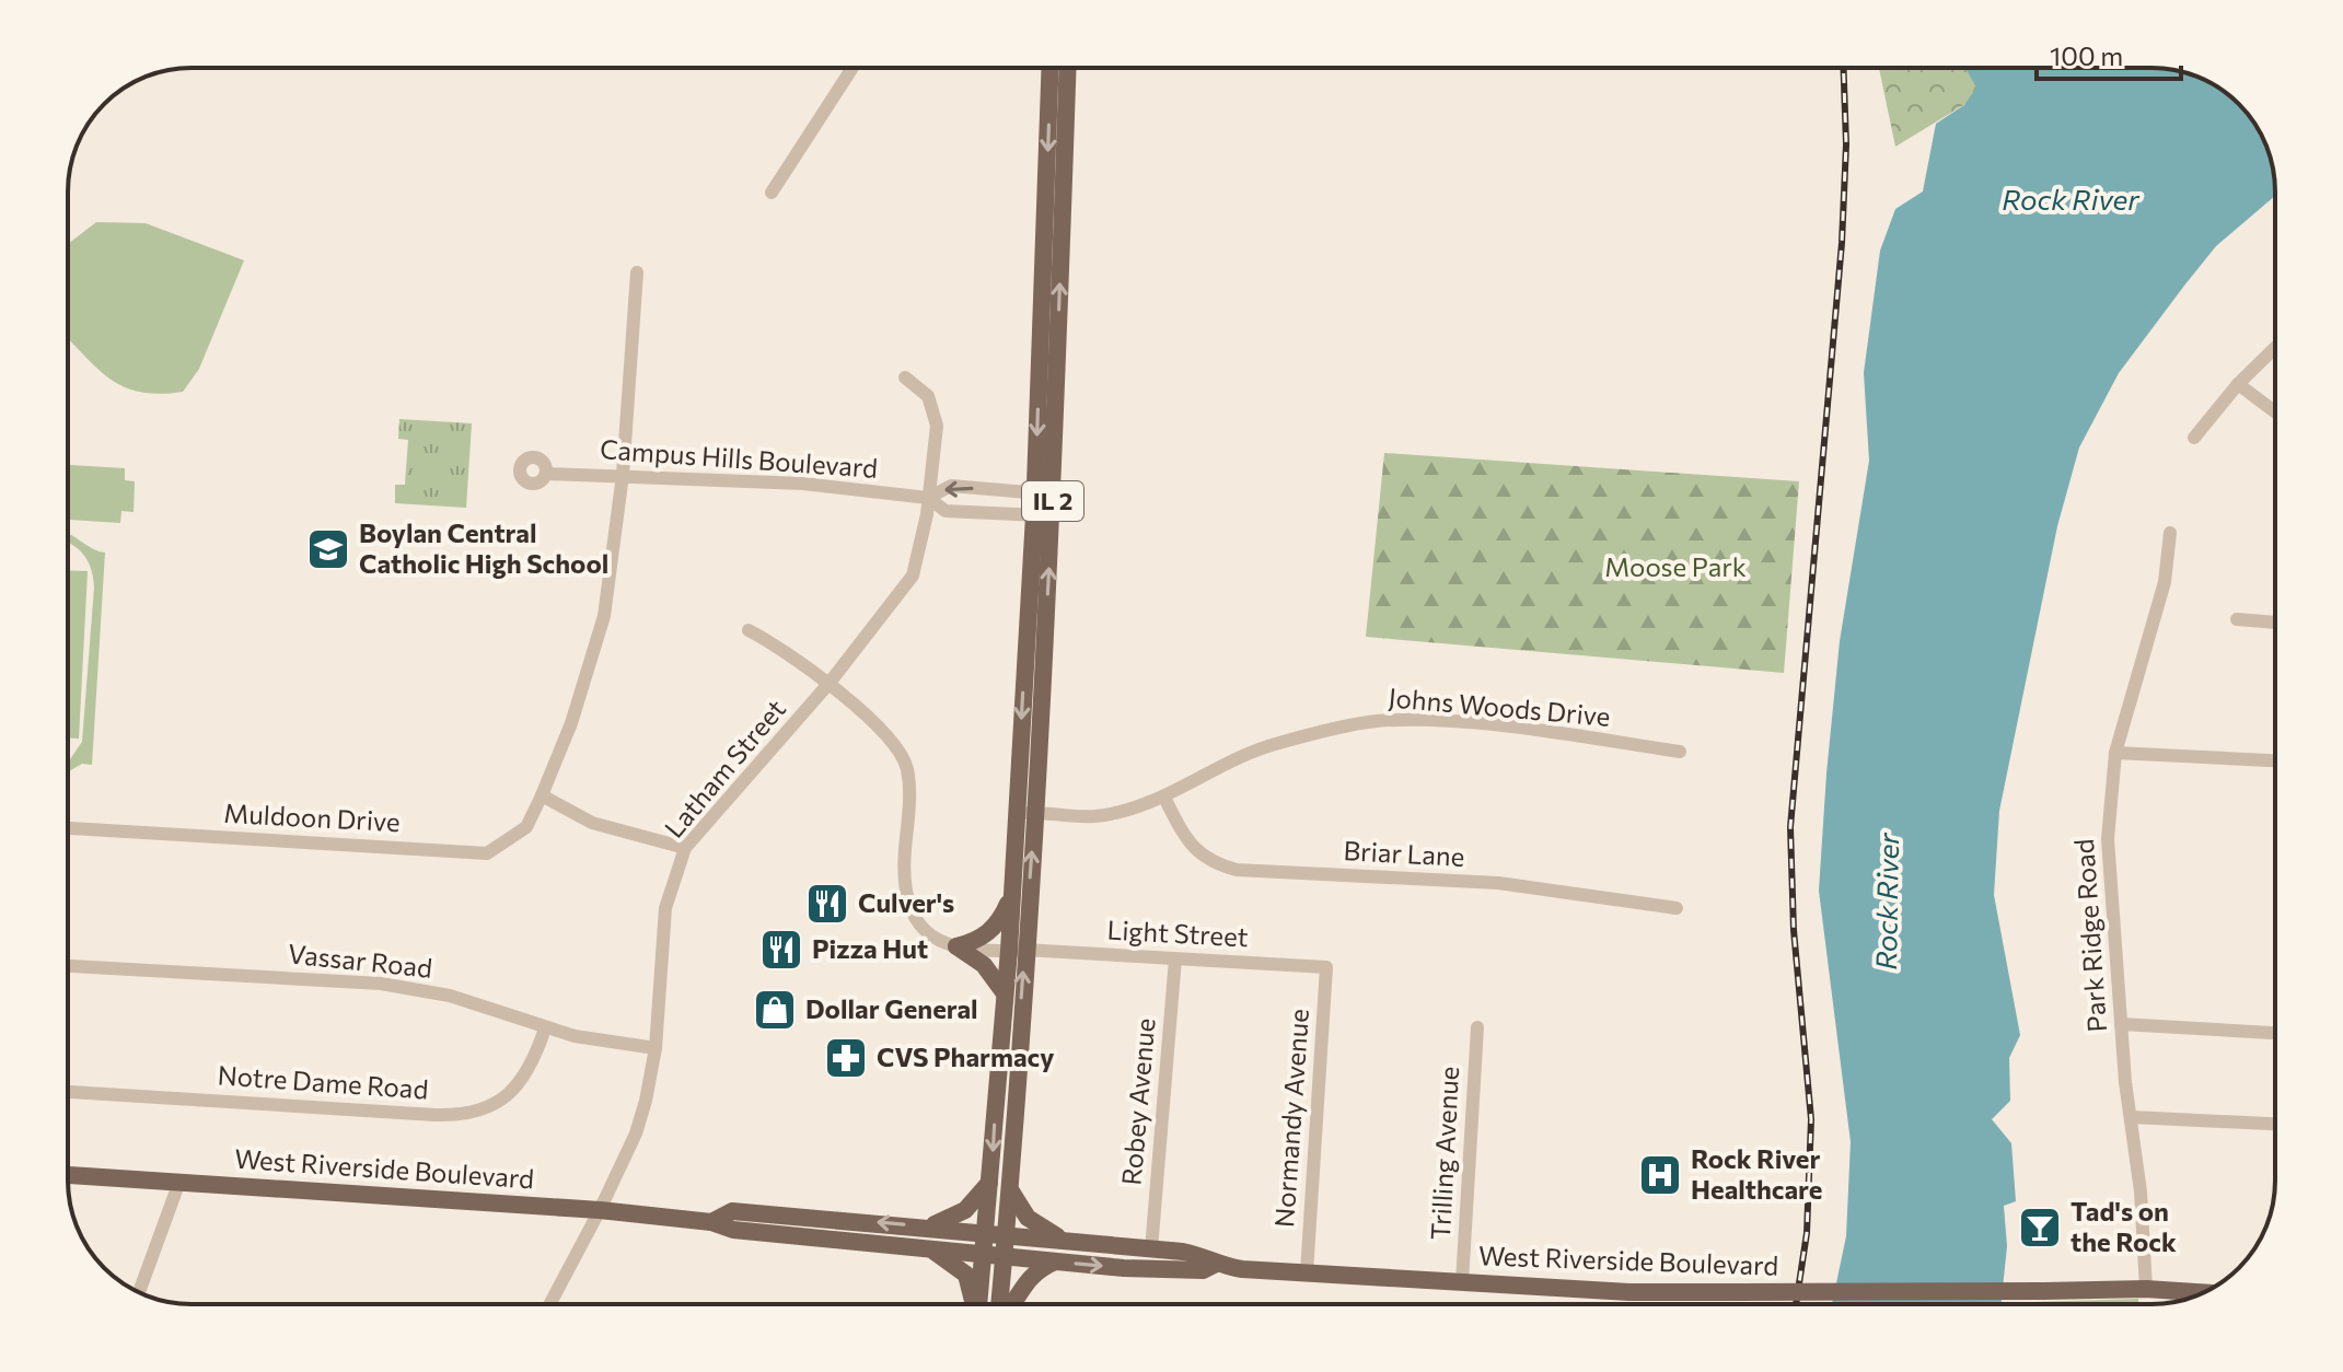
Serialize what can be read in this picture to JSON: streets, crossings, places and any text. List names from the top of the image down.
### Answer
{
  "streets": {
    "main road": ["IL 2", "West Riverside Boulevard"],
    "street": [
      "Campus Hills Boulevard",
      "Johns Woods Drive",
      "Latham Street",
      "Muldoon Drive",
      "Briar Lane",
      "Light Street",
      "Park Ridge Road",
      "Vassar Road",
      "Notre Dame Road",
      "Robey Avenue",
      "Normandy Avenue",
      "Trilling Avenue"
    ]
  },
  "crossings": [
    ["Campus Hills Boulevard", "IL 2"],
    ["Campus Hills Boulevard", "Latham Street"],
    ["Campus Hills Boulevard", "Muldoon Drive"],
    ["IL 2", "Johns Woods Drive"],
    ["IL 2", "Light Street"],
    ["IL 2", "West Riverside Boulevard"],
    ["Johns Woods Drive", "Briar Lane"],
    ["Latham Street", "Vassar Road"],
    ["Latham Street", "West Riverside Boulevard"],
    ["Light Street", "Robey Avenue"],
    ["Light Street", "Normandy Avenue"],
    ["Park Ridge Road", "West Riverside Boulevard"],
    ["Vassar Road", "Notre Dame Road"],
    ["Robey Avenue", "West Riverside Boulevard"],
    ["Normandy Avenue", "West Riverside Boulevard"],
    ["Trilling Avenue", "West Riverside Boulevard"]
  ],
  "water": ["Rock River"],
  "parks": ["Moose Park"],
  "places": {
    "school or university": ["Boylan Central Catholic High School"],
    "restaurant": ["Culver's", "Pizza Hut"],
    "shop": ["Dollar General"],
    "pharmacy": ["CVS Pharmacy"],
    "hospital": ["Rock River Healthcare"],
    "bar": ["Tad's on the Rock"]
  },
  "scale_bar": "100 m"
}
